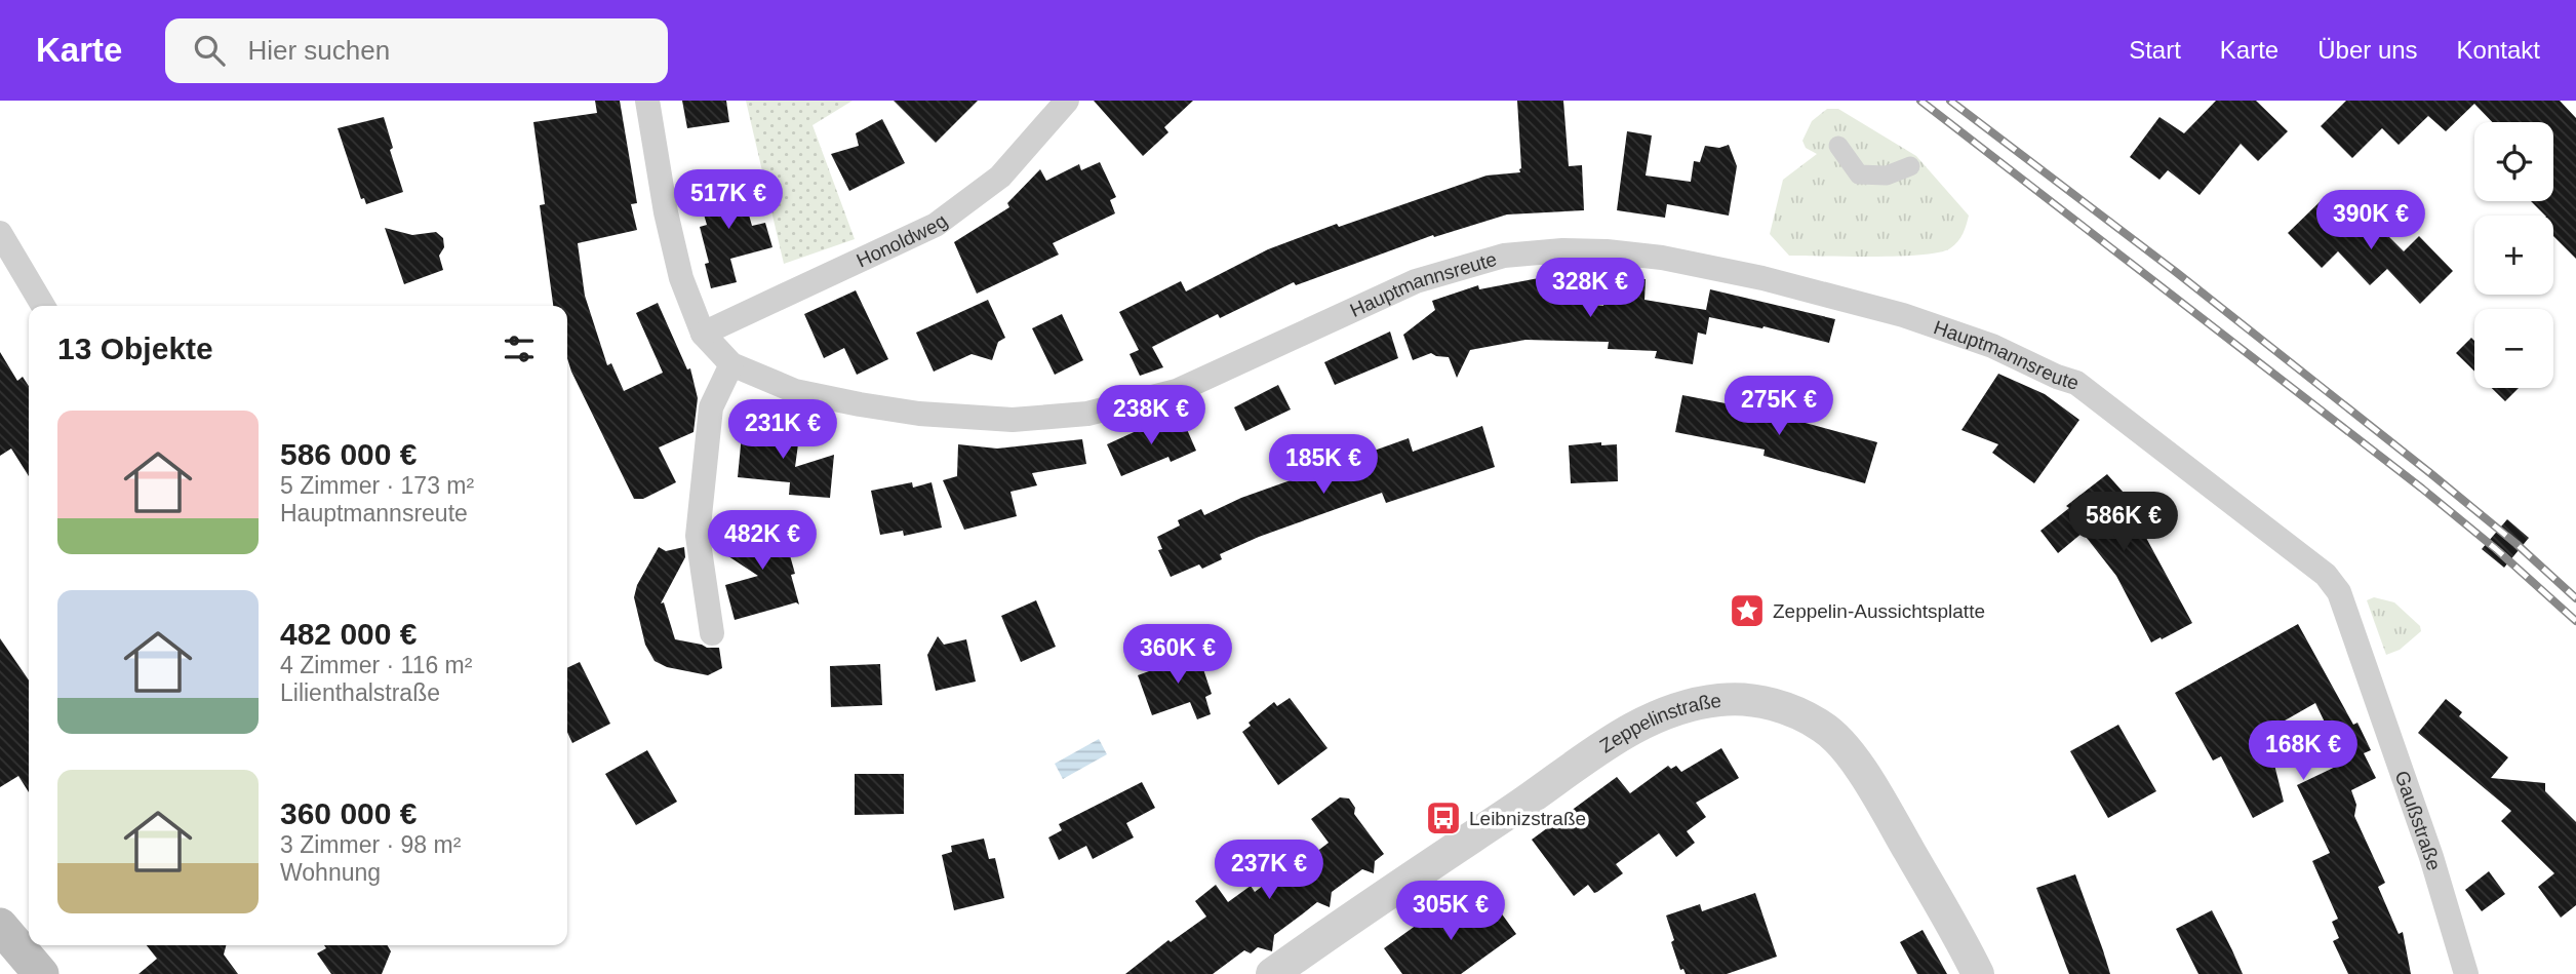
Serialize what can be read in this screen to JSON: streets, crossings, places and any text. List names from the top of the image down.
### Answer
{
  "streets": {
    "street": [
      "Honoldweg",
      "Hauptmannsreute",
      "Zeppelinstraße",
      "Gaußstraße"
    ]
  },
  "crossings": [
    ["Honoldweg", "Hauptmannsreute"],
    ["Hauptmannsreute", "Gaußstraße"]
  ],
  "places": {
    "place": ["Zeppelin-Aussichtsplatte"],
    "bus stop": ["Leibnizstraße"]
  },
  "page": {
    "header": "Karte",
    "search": "Hier suchen",
    "nav": [
      "Start",
      "Karte",
      "Über uns",
      "Kontakt"
    ],
    "map_buttons": ["+", "−"],
    "price": [
      "517K €",
      "390K €",
      "328K €",
      "275K €",
      "238K €",
      "231K €",
      "185K €",
      "586K €",
      "482K €",
      "360K €",
      "168K €",
      "237K €",
      "305K €"
    ],
    "heading": "13 Objekte",
    "list": [
      {
        "name": "586 000 €",
        "note": "5 Zimmer · 173 m² · Hauptmannsreute"
      },
      {
        "name": "482 000 €",
        "note": "4 Zimmer · 116 m² · Lilienthalstraße"
      },
      {
        "name": "360 000 €",
        "note": "3 Zimmer · 98 m² · Wohnung"
      }
    ]
  }
}
